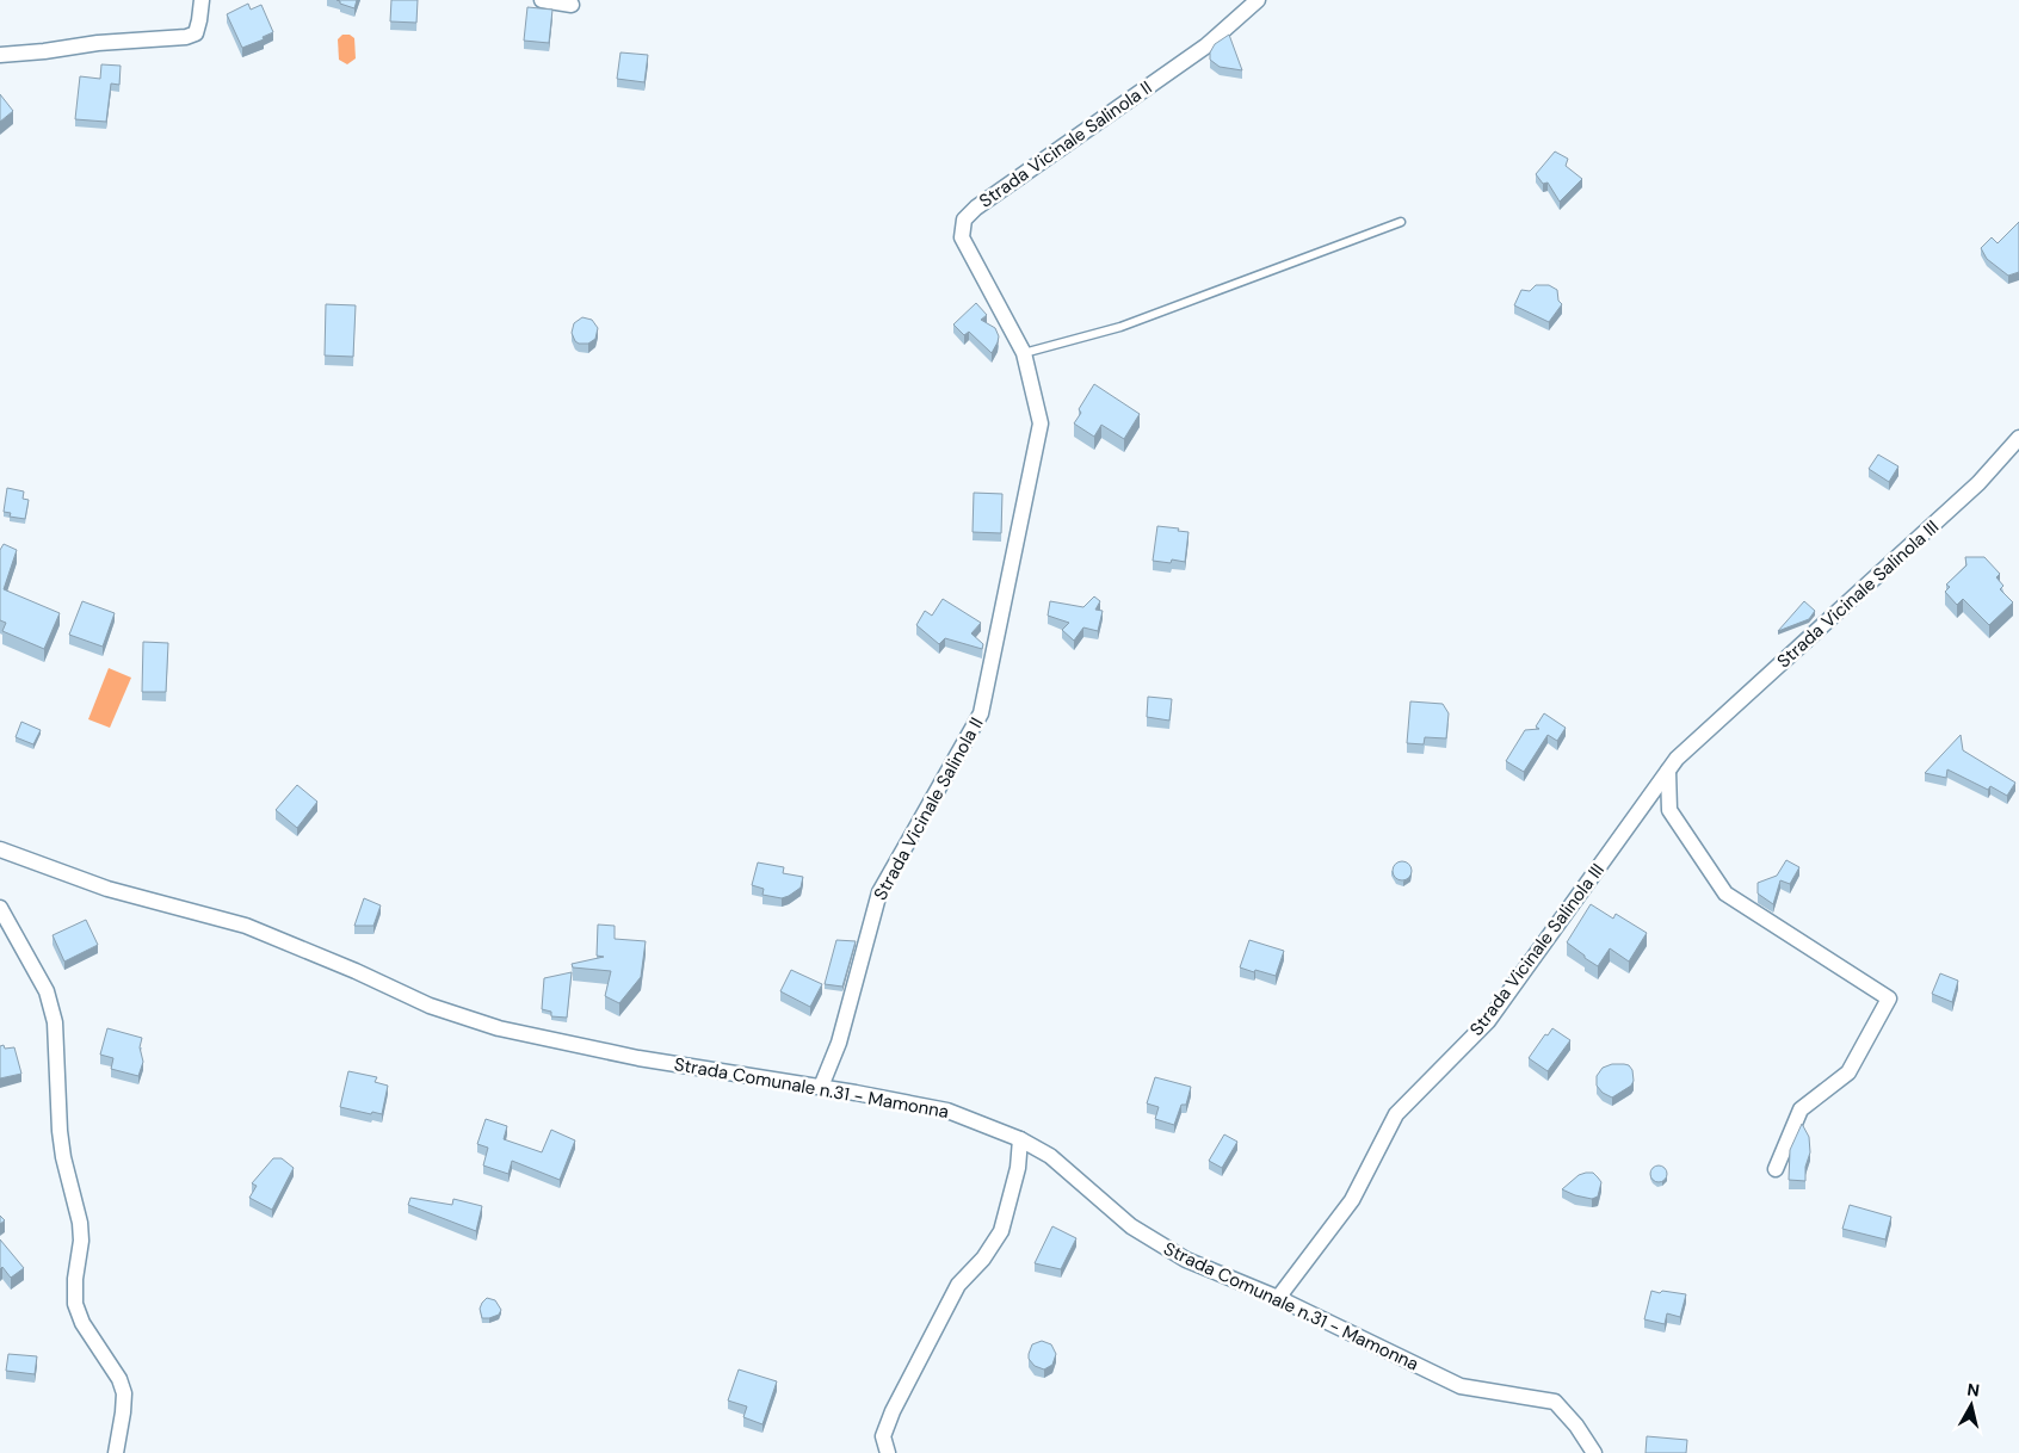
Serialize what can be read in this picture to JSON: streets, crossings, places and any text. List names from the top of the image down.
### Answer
{
  "streets": {
    "street": ["Strada Vicinale Salinola II", "Strada Vicinale Salinola III", "Strada Comunale n.31 - Mamonna"]
  },
  "crossings": [
    ["Strada Vicinale Salinola II", "Strada Comunale n.31 - Mamonna"],
    ["Strada Vicinale Salinola III", "Strada Comunale n.31 - Mamonna"]
  ],
  "north": "top"
}
